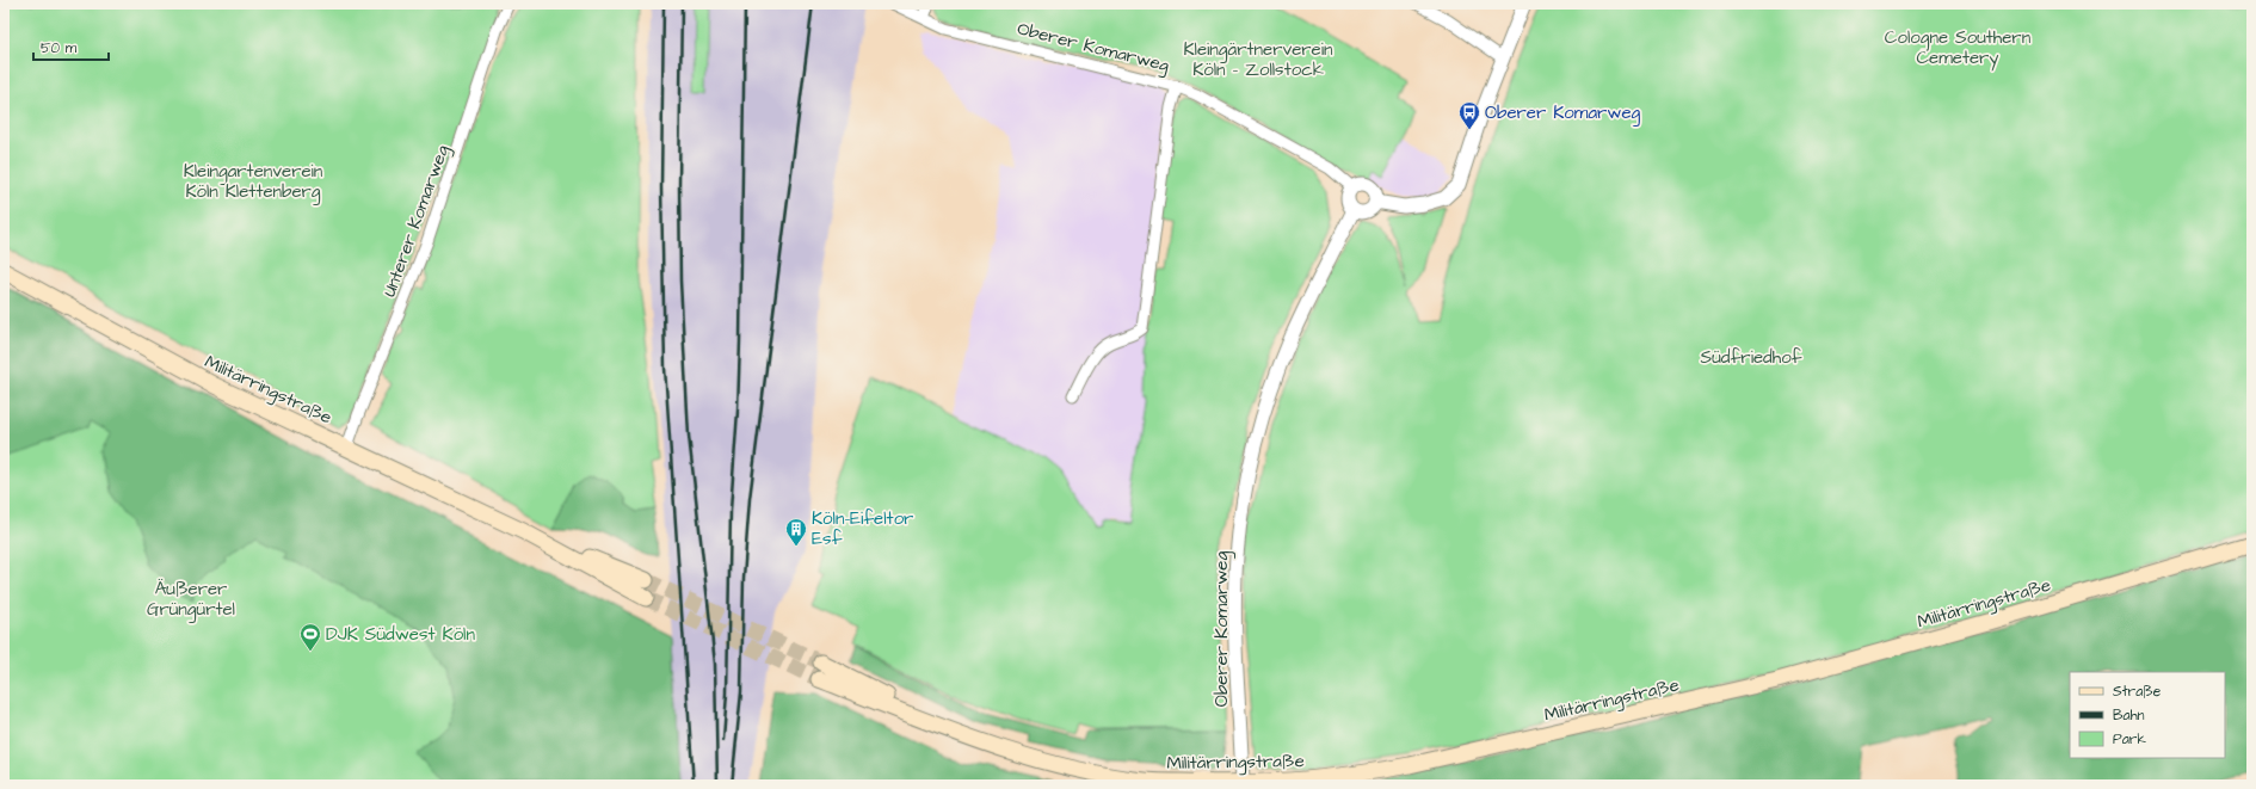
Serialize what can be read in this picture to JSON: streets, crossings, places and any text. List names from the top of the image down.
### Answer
{
  "streets": {
    "main road": ["Militärringstraße"],
    "street": ["Oberer Komarweg", "Unterer Komarweg"]
  },
  "crossings": [
    ["Oberer Komarweg", "Militärringstraße"],
    ["Unterer Komarweg", "Militärringstraße"]
  ],
  "parks": [
    "Cologne Southern Cemetery",
    "Kleingärtnerverein Köln - Zollstock",
    "Kleingartenverein Köln Klettenberg",
    "Südfriedhof",
    "Äußerer Grüngürtel"
  ],
  "places": {
    "bus stop": ["Oberer Komarweg"],
    "building": ["Köln-Eifeltor Esf"],
    "sports": ["DJK Südwest Köln"]
  },
  "legend": ["Straße", "Bahn", "Park"],
  "scale_bar": "50 m"
}
